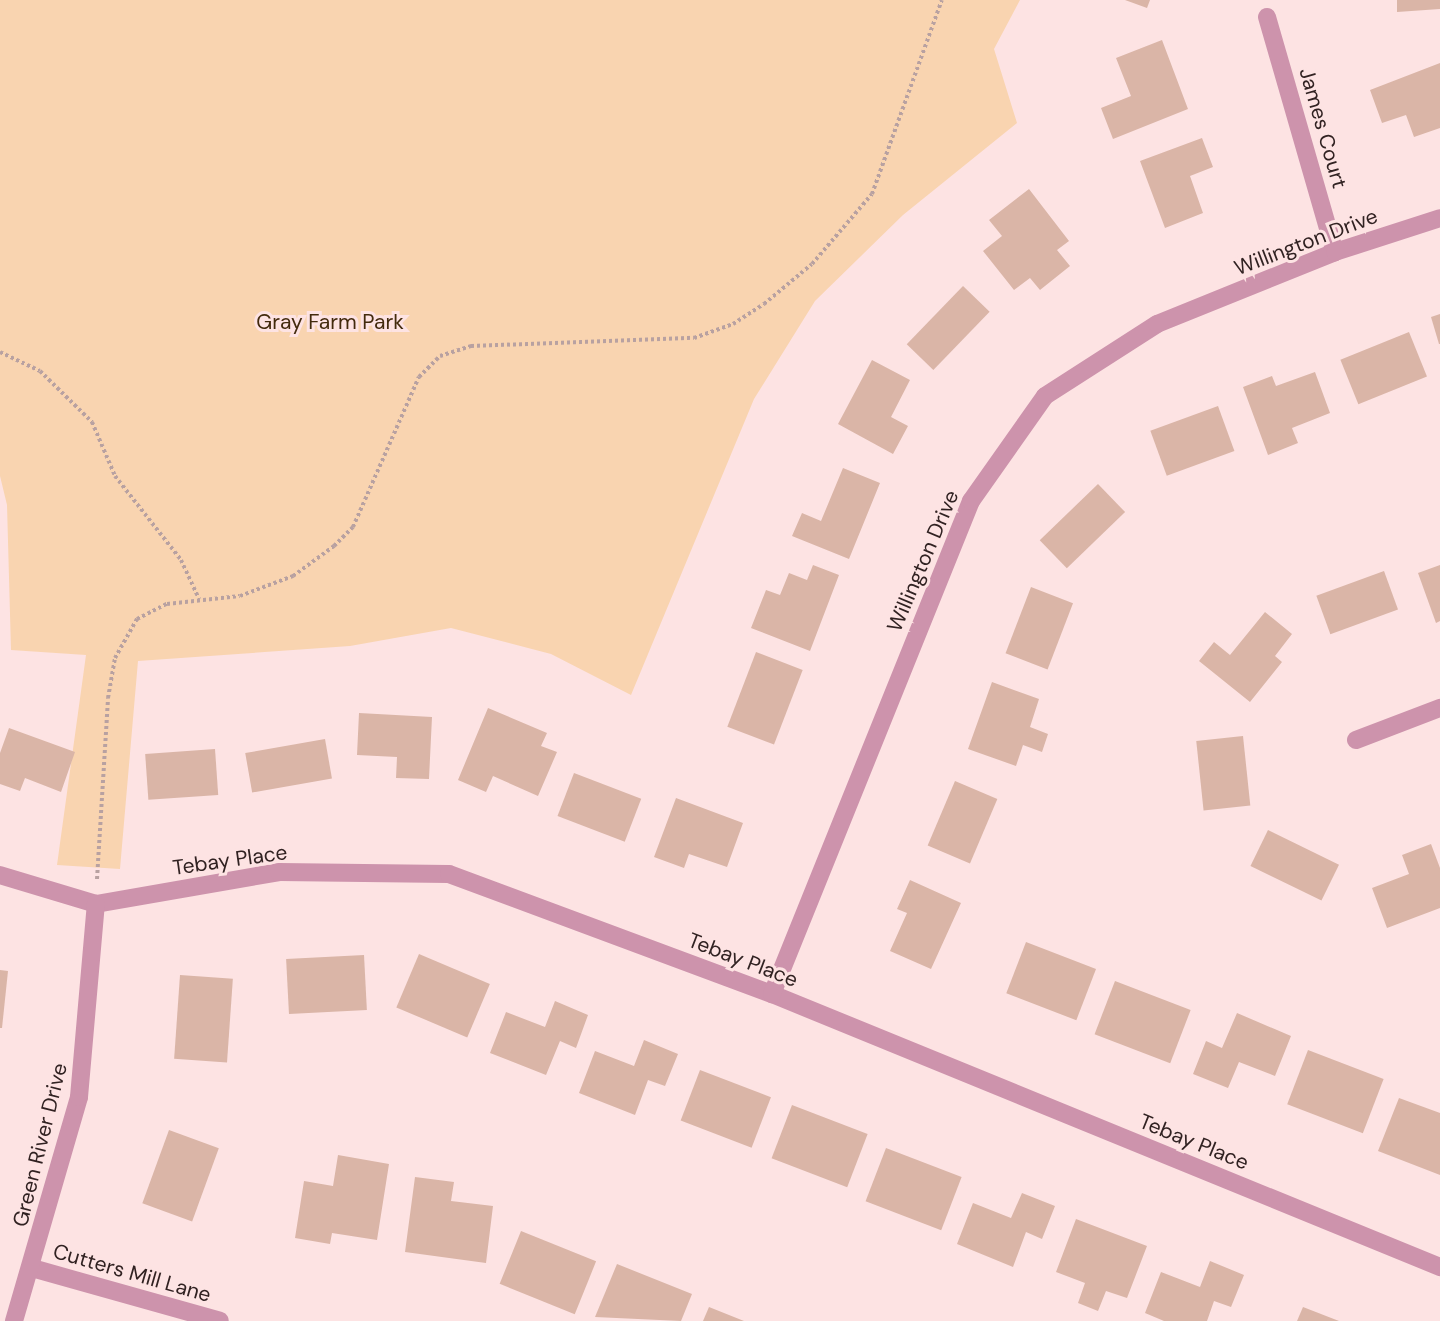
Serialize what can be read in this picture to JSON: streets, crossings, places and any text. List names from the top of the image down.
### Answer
{
  "streets": {
    "street": [
      "James Court",
      "Willington Drive",
      "Tebay Place",
      "Green River Drive",
      "Cutters Mill Lane"
    ]
  },
  "crossings": [
    ["James Court", "Willington Drive"],
    ["Willington Drive", "Tebay Place"],
    ["Tebay Place", "Green River Drive"],
    ["Green River Drive", "Cutters Mill Lane"]
  ],
  "parks": ["Gray Farm Park"]
}
